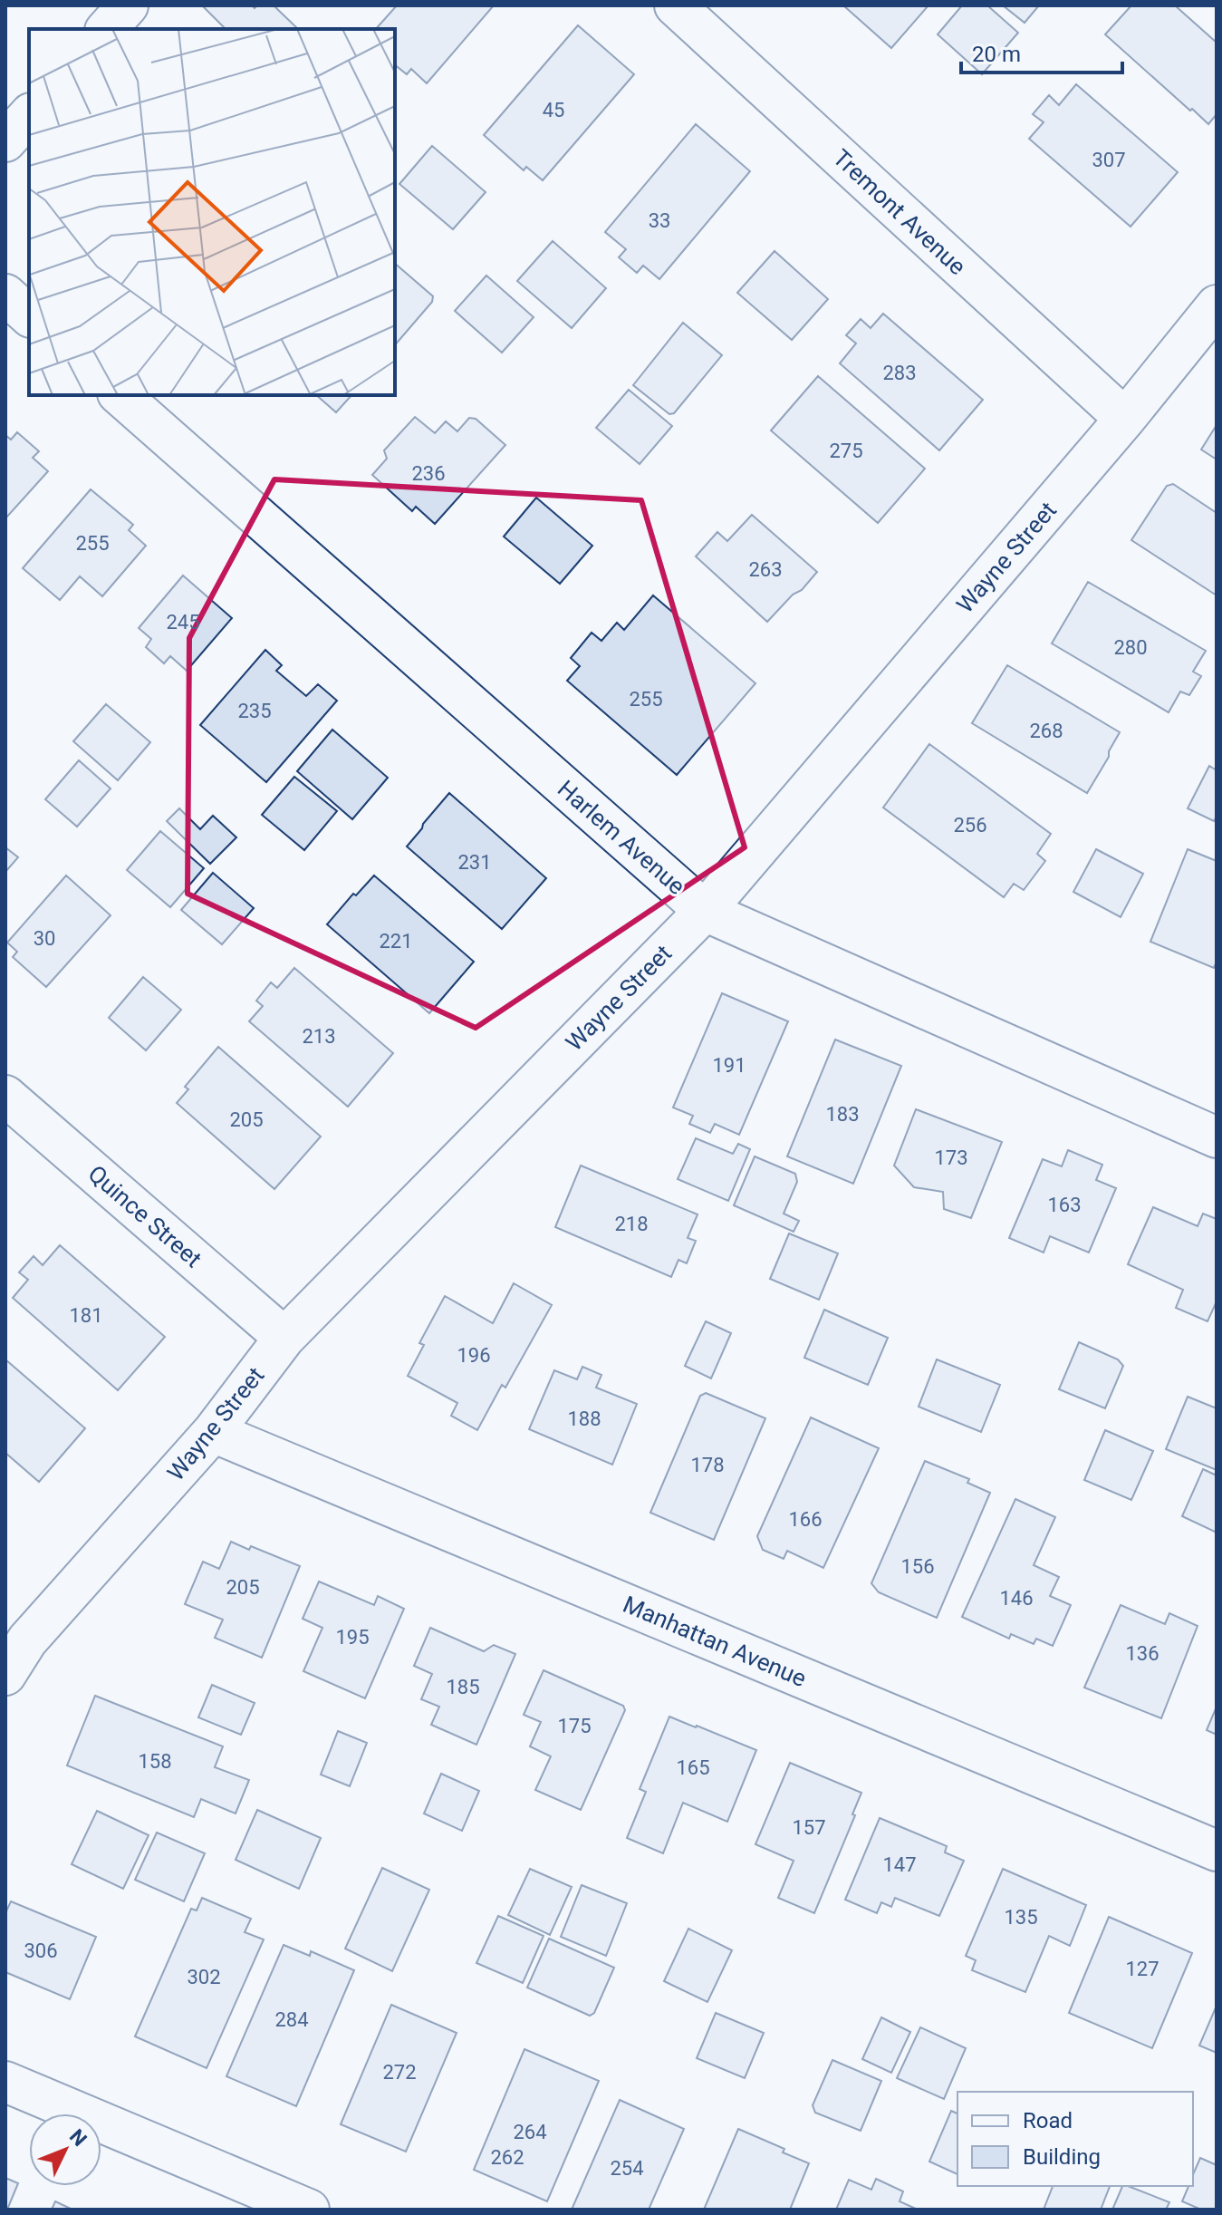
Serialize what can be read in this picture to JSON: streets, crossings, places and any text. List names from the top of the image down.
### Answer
{
  "streets": {
    "street": [
      "Tremont Avenue",
      "Wayne Street",
      "Harlem Avenue",
      "Quince Street",
      "Manhattan Avenue"
    ]
  },
  "crossings": [
    ["Tremont Avenue", "Wayne Street"],
    ["Wayne Street", "Harlem Avenue"],
    ["Wayne Street", "Quince Street"],
    ["Wayne Street", "Manhattan Avenue"]
  ],
  "house_numbers": [
    "45",
    "307",
    "33",
    "283",
    "275",
    "236",
    "255",
    "263",
    "245",
    "280",
    "255",
    "235",
    "268",
    "256",
    "231",
    "30",
    "221",
    "213",
    "191",
    "183",
    "205",
    "173",
    "163",
    "218",
    "181",
    "196",
    "188",
    "178",
    "166",
    "156",
    "205",
    "146",
    "195",
    "136",
    "185",
    "175",
    "158",
    "165",
    "157",
    "147",
    "135",
    "306",
    "127",
    "302",
    "284",
    "272",
    "264",
    "262",
    "254"
  ],
  "legend": ["Road", "Building"],
  "scale_bar": "20 m",
  "north": "top right"
}
